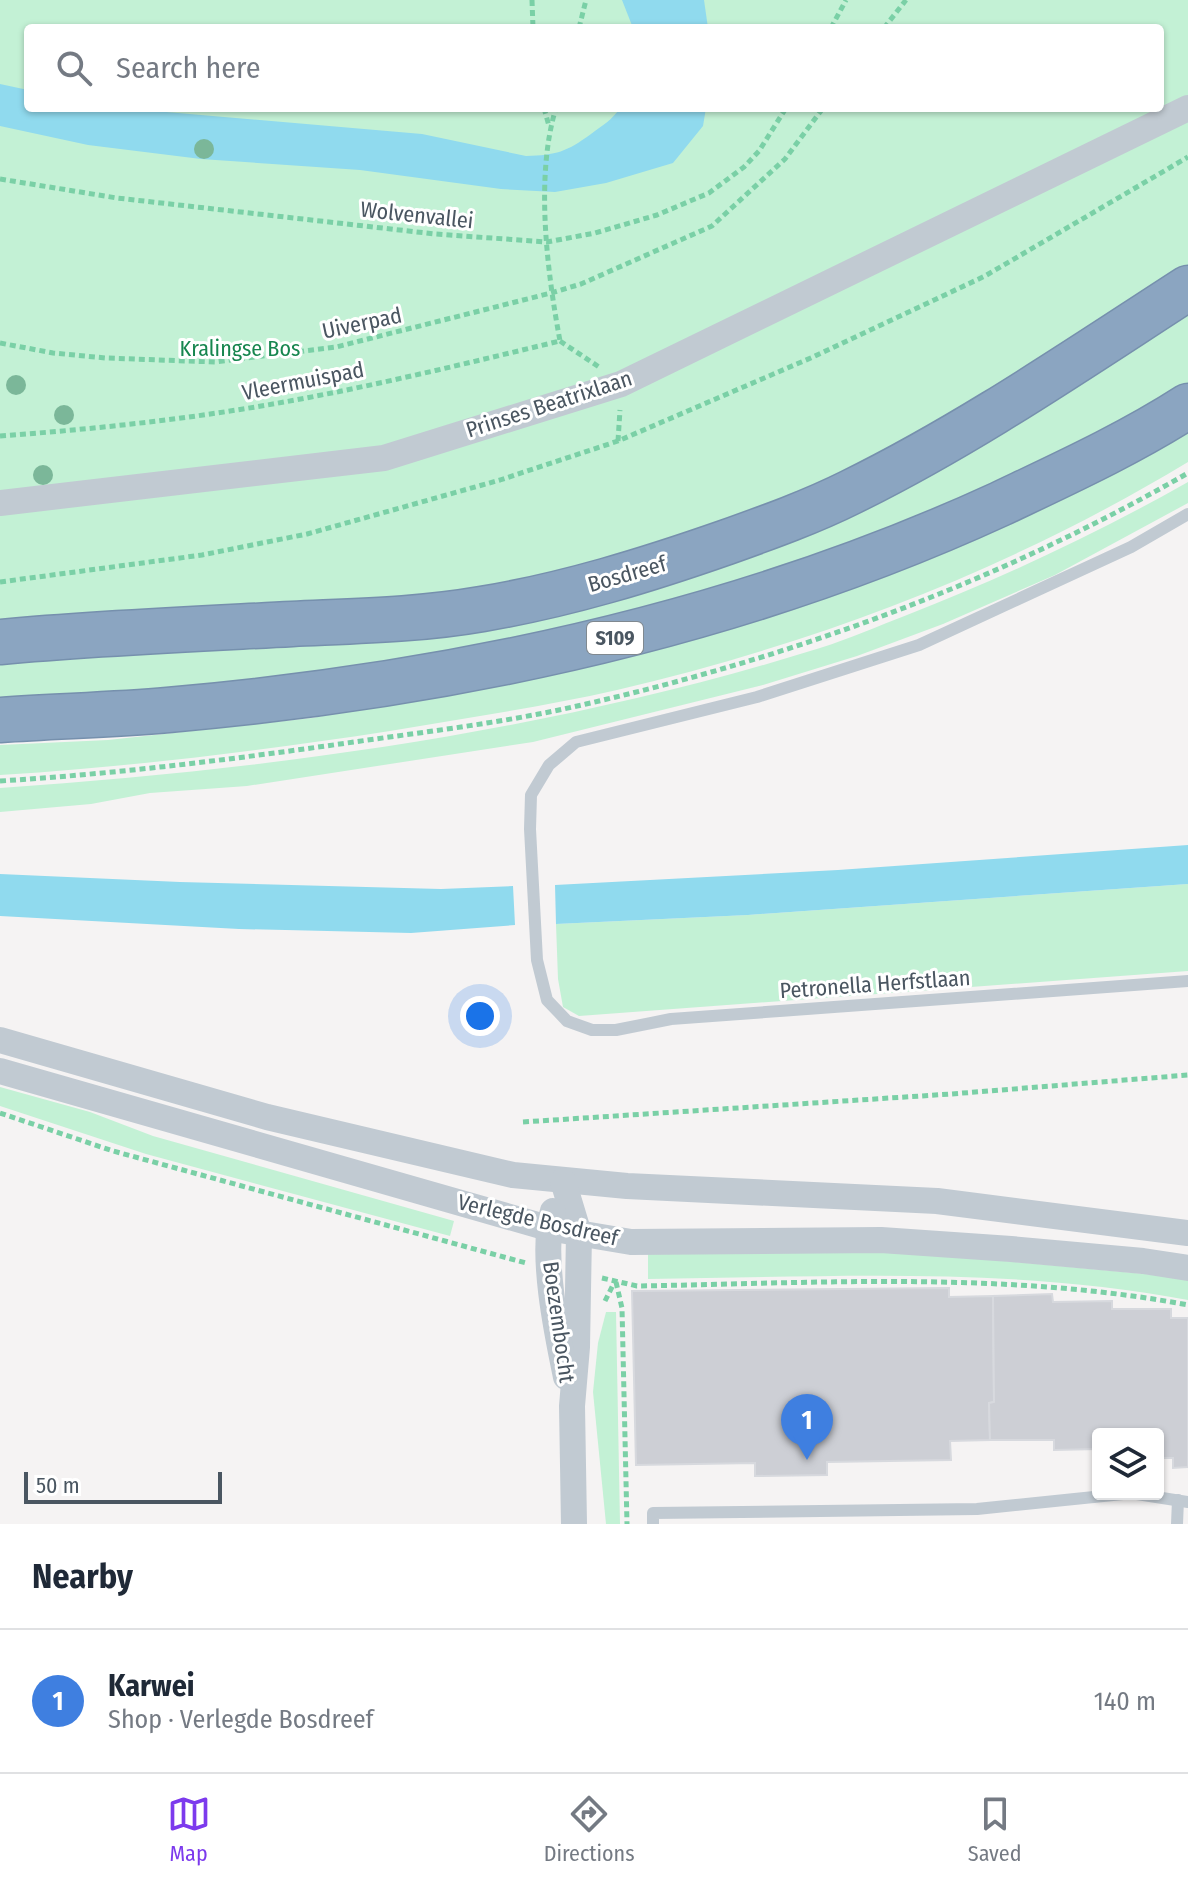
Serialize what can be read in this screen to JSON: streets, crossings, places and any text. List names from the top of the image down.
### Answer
{
  "streets": {
    "highway": ["Bosdreef", "S109"],
    "street": ["Prinses Beatrixlaan", "Verlegde Bosdreef", "Boezembocht"],
    "lane": ["Petronella Herfstlaan"],
    "path": ["Wolvenvallei", "Uiverpad", "Vleermuispad"]
  },
  "crossings": [
    ["Verlegde Bosdreef", "Boezembocht"]
  ],
  "parks": ["Kralingse Bos"],
  "scale_bar": "50 m",
  "page": {
    "search": "Search here",
    "pins": "1",
    "scale": "50 m",
    "heading": "Nearby",
    "list": [
      {
        "mark": "1",
        "name": "Karwei",
        "note": "Shop · Verlegde Bosdreef",
        "value": "140 m"
      }
    ],
    "nav": ["Map", "Directions", "Saved"]
  }
}
